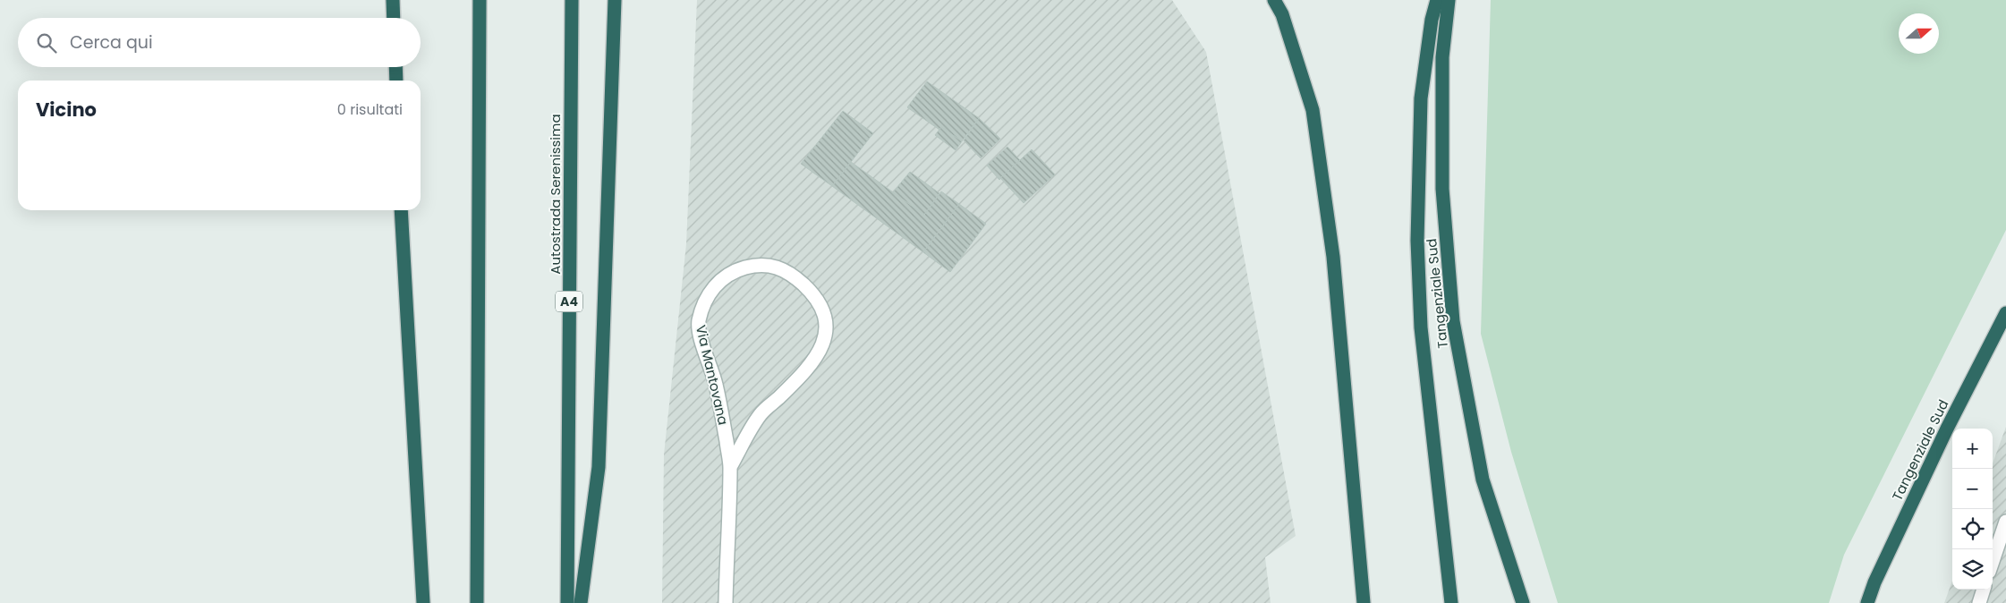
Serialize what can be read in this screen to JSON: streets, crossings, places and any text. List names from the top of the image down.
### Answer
{
  "streets": {
    "highway": ["Autostrada Serenissima", "Tangenziale Sud", "A4"],
    "street": ["Via Mantovana"]
  },
  "north": "right",
  "page": {
    "search": "Cerca qui",
    "heading": ["Vicino", "0 risultati"],
    "map_buttons": ["+", "−"]
  }
}
